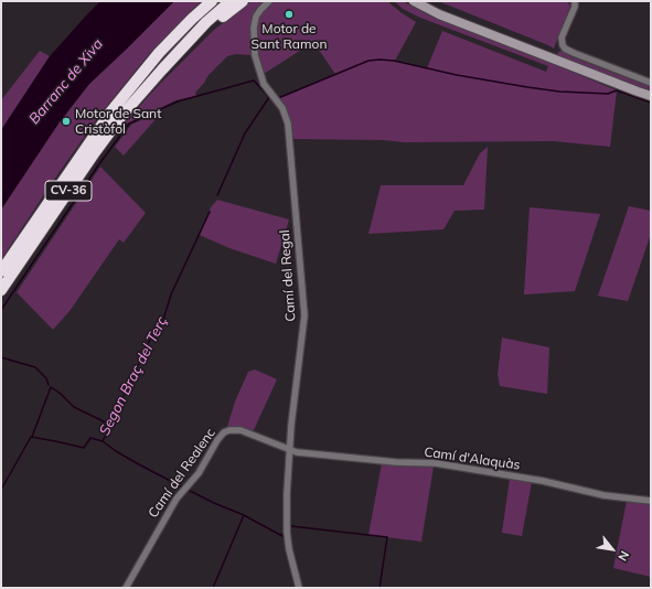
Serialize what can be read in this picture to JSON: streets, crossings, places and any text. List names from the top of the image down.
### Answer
{
  "streets": {
    "highway": ["CV-36"],
    "street": ["Camí del Regal", "Camí d'Alaquàs", "Camí del Realenc"]
  },
  "crossings": [
    ["Camí del Regal", "Camí d'Alaquàs"],
    ["Camí del Regal", "Camí del Realenc"],
    ["Camí d'Alaquàs", "Camí del Realenc"]
  ],
  "water": ["Barranc de Xiva", "Segon Braç del Terç"],
  "places": ["Motor de Sant Ramon", "Motor de Sant Cristòfol"],
  "north": "bottom right"
}
